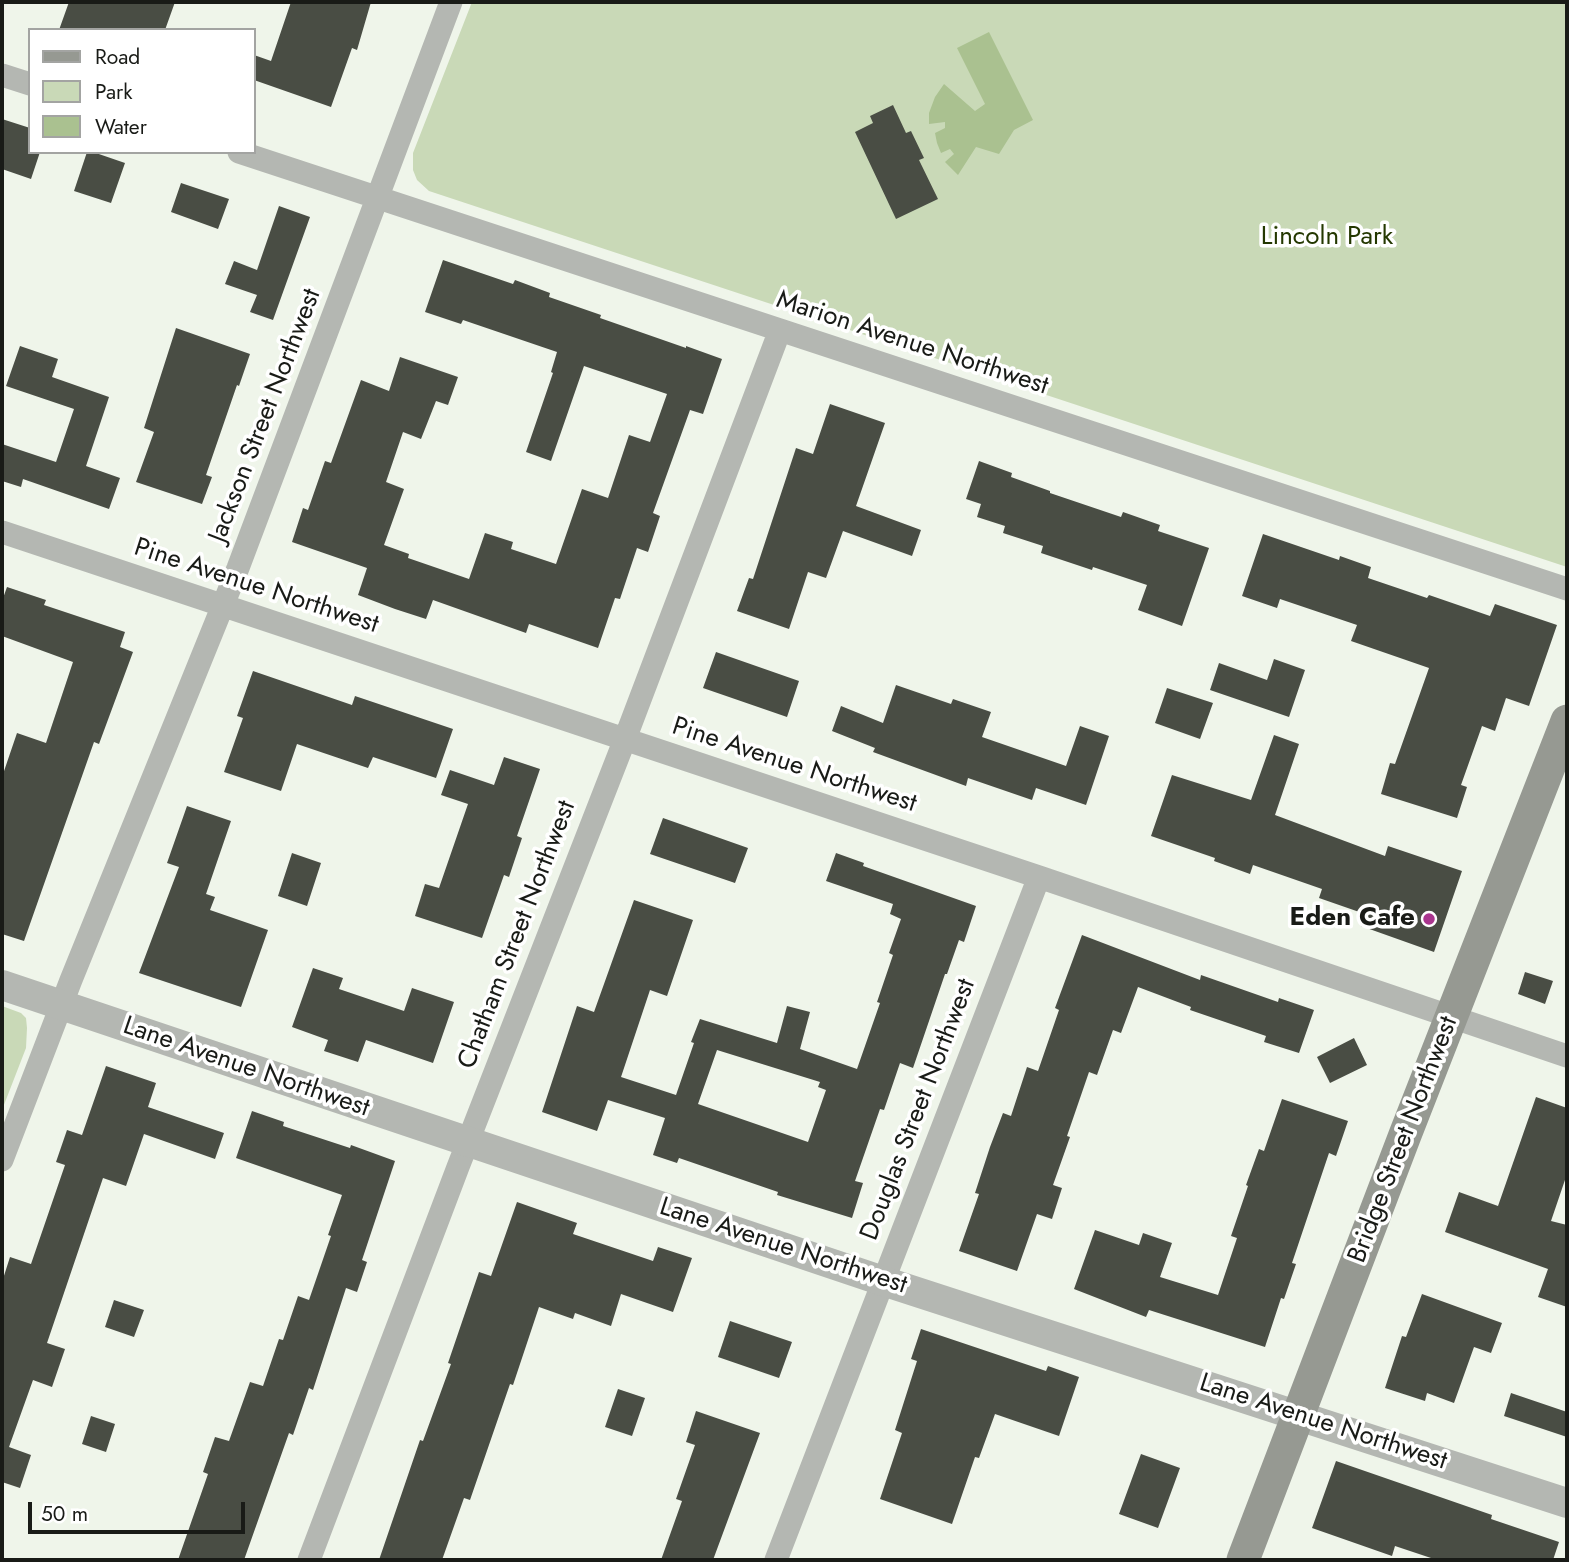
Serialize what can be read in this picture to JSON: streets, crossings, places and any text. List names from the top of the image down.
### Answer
{
  "streets": {
    "main road": ["Bridge Street Northwest"],
    "street": [
      "Marion Avenue Northwest",
      "Jackson Street Northwest",
      "Pine Avenue Northwest",
      "Chatham Street Northwest",
      "Lane Avenue Northwest",
      "Douglas Street Northwest"
    ]
  },
  "crossings": [
    ["Marion Avenue Northwest", "Jackson Street Northwest"],
    ["Marion Avenue Northwest", "Chatham Street Northwest"],
    ["Jackson Street Northwest", "Pine Avenue Northwest"],
    ["Jackson Street Northwest", "Lane Avenue Northwest"],
    ["Pine Avenue Northwest", "Chatham Street Northwest"],
    ["Pine Avenue Northwest", "Douglas Street Northwest"],
    ["Pine Avenue Northwest", "Bridge Street Northwest"],
    ["Chatham Street Northwest", "Lane Avenue Northwest"],
    ["Lane Avenue Northwest", "Douglas Street Northwest"],
    ["Lane Avenue Northwest", "Bridge Street Northwest"]
  ],
  "parks": ["Lincoln Park"],
  "places": ["Eden Cafe"],
  "legend": ["Road", "Park", "Water"],
  "scale_bar": "50 m"
}
